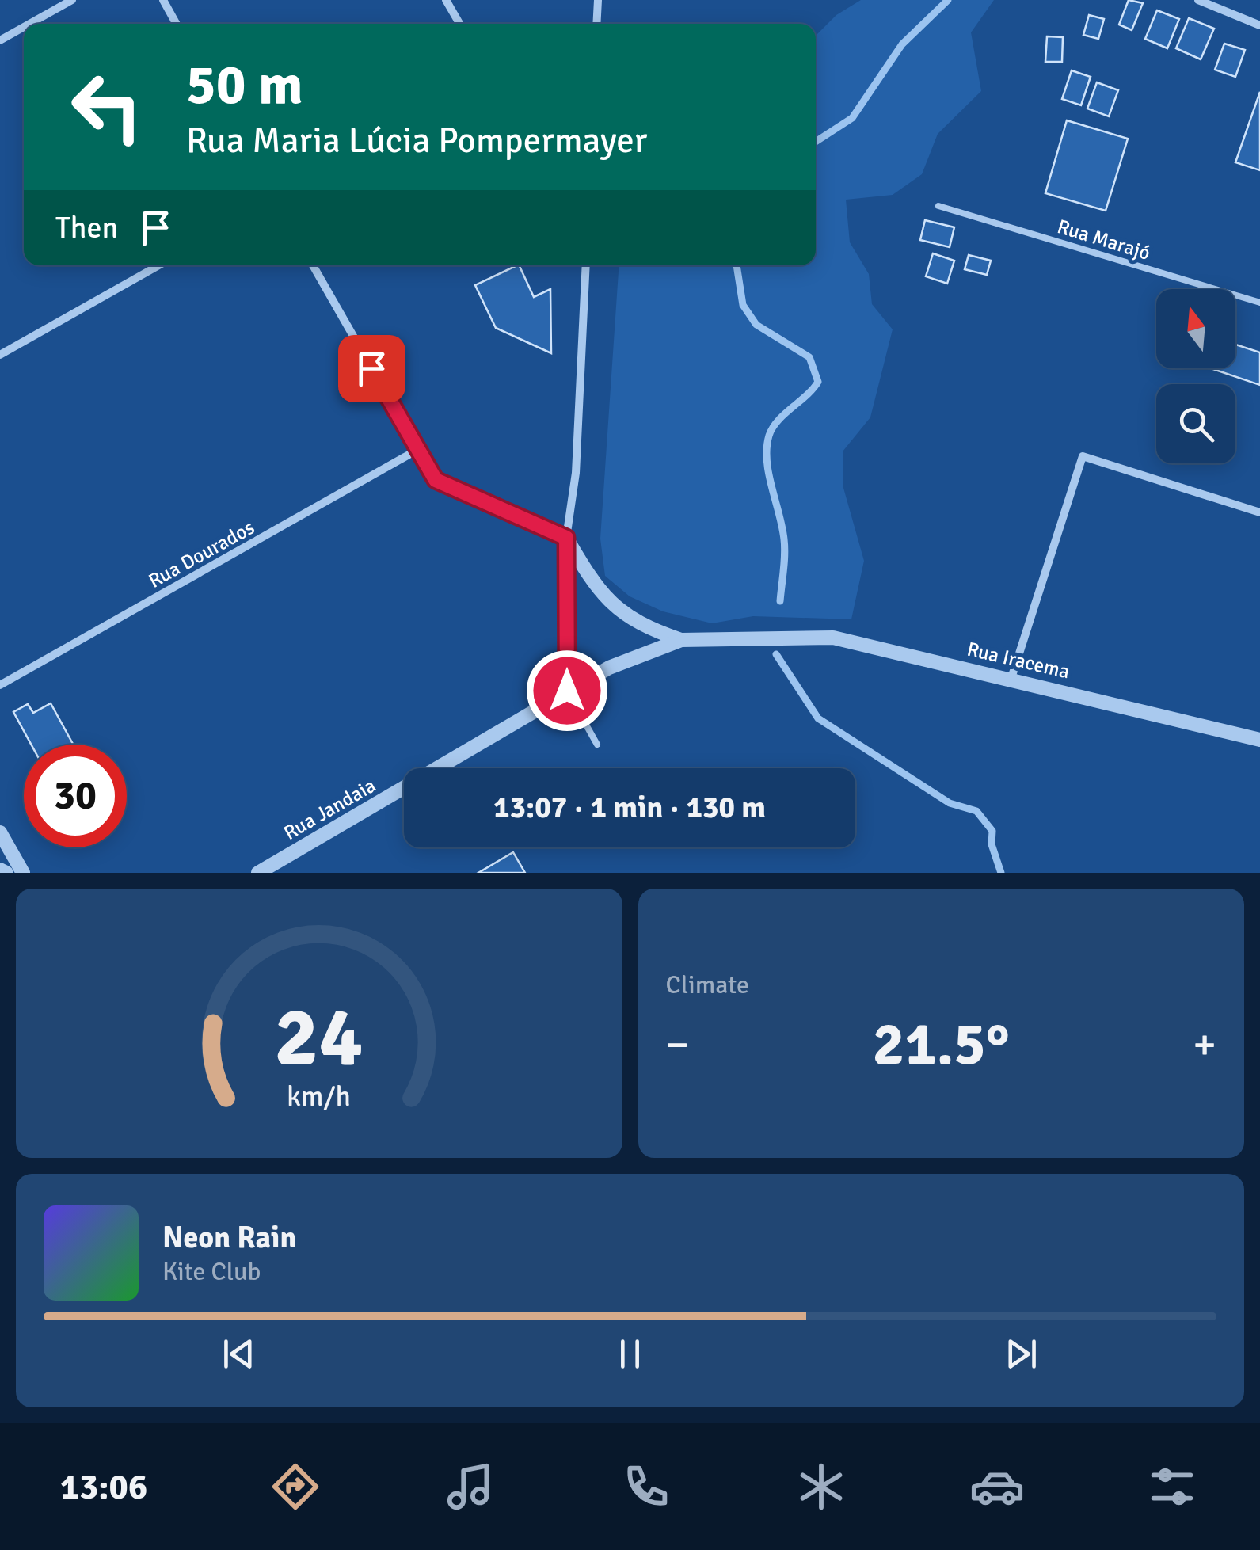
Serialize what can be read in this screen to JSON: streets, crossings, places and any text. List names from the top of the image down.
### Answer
{
  "streets": {
    "street": ["Rua Dourados", "Rua Iracema", "Rua Jandaia"],
    "lane": ["Rua Marajó"]
  },
  "crossings": [
    ["Rua Iracema", "Rua Jandaia"]
  ],
  "north": "top",
  "page": {
    "turn": ["50 m", "Rua Maria Lúcia Pompermayer"],
    "then": "Then",
    "limit": "30",
    "trip": "13:07 · 1 min · 130 m",
    "tile": "Climate",
    "heat": ["−", "21.5°", "+"],
    "song": ["Neon Rain", "Kite Club"],
    "tabs": "13:06",
    "gauge": ["24", "km/h"]
  }
}
